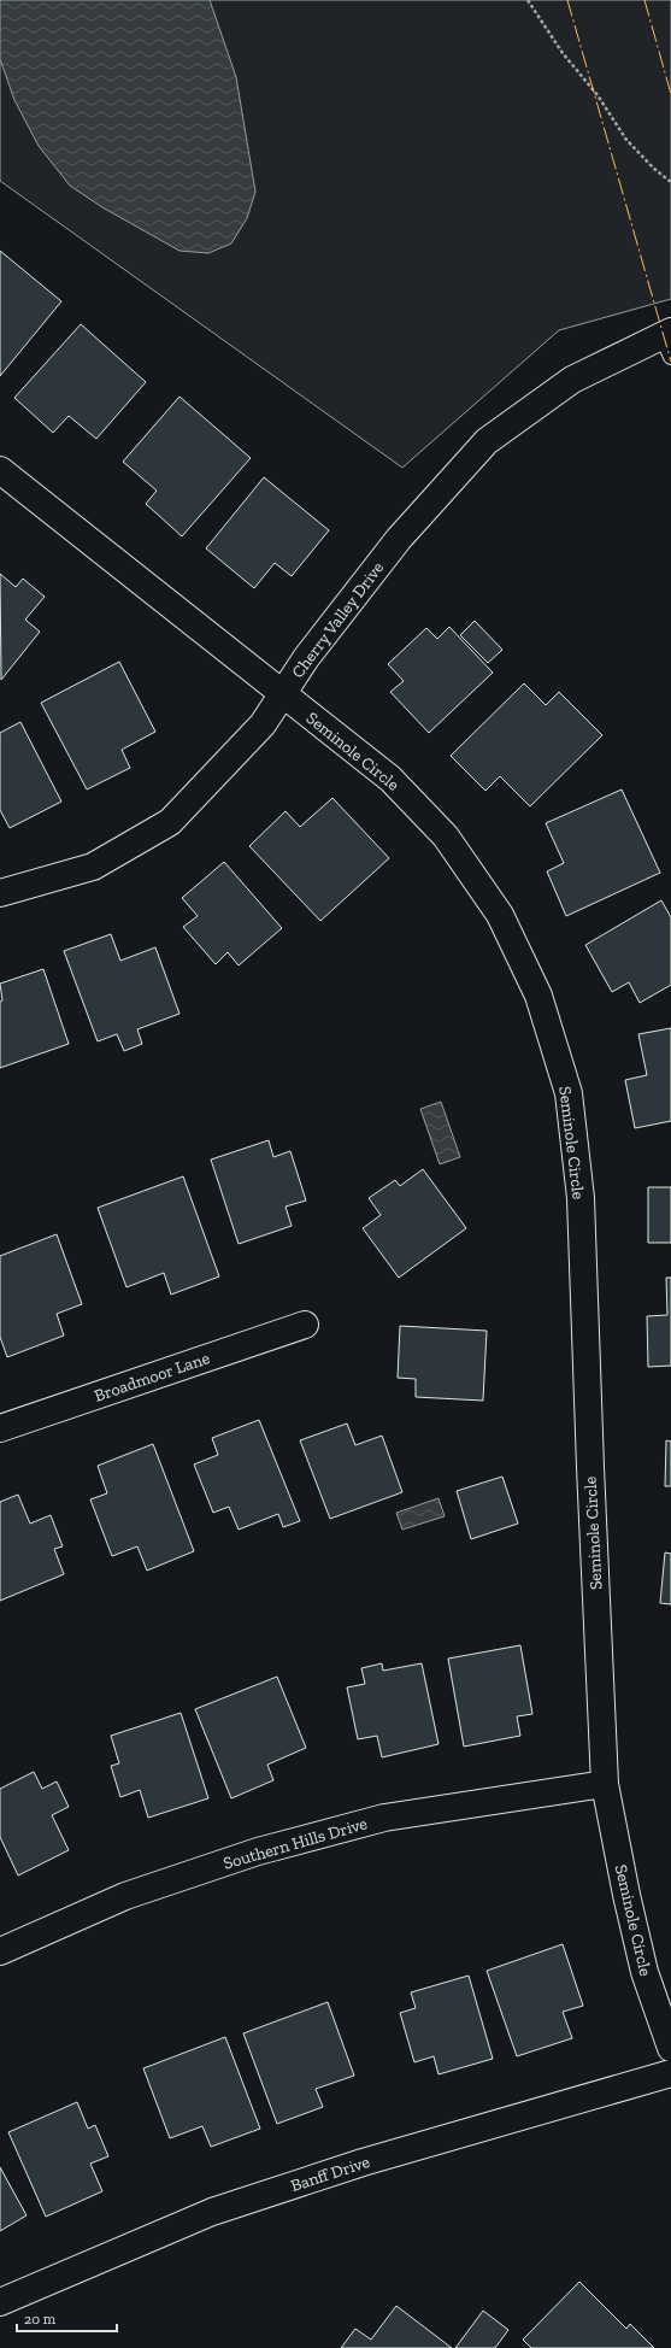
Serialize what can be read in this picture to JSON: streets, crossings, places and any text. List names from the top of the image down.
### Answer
{
  "streets": {
    "street": [
      "Cherry Valley Drive",
      "Seminole Circle",
      "Broadmoor Lane",
      "Southern Hills Drive",
      "Banff Drive"
    ]
  },
  "crossings": [
    ["Cherry Valley Drive", "Seminole Circle"],
    ["Seminole Circle", "Southern Hills Drive"]
  ],
  "scale_bar": "20 m"
}
